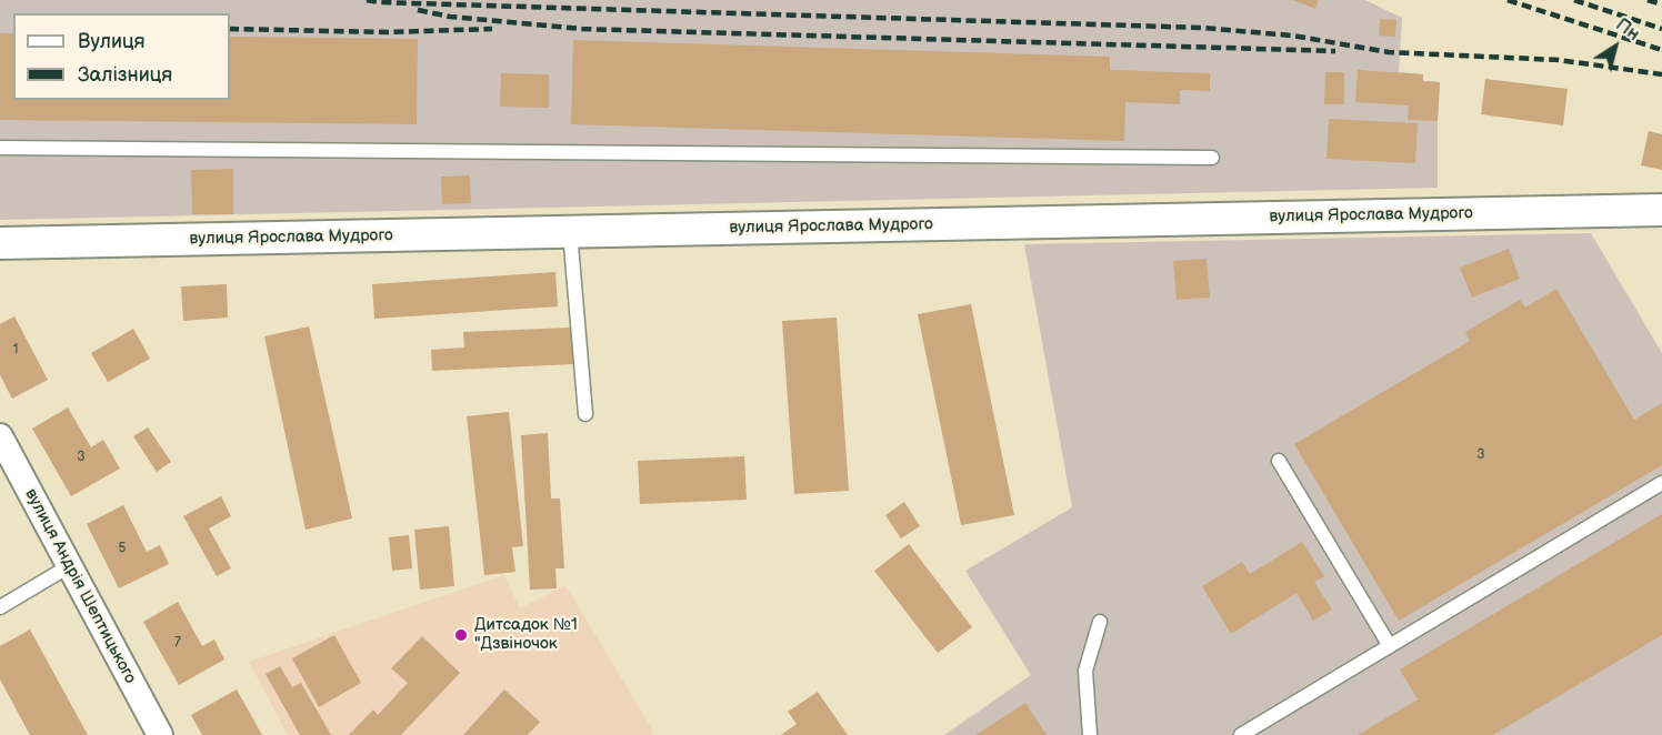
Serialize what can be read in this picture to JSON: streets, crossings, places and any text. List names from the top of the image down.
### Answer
{
  "streets": {
    "street": ["вулиця Ярослава Мудрого", "вулиця Андрія Шептицького"]
  },
  "places": ["Дитсадок №1 \"Дзвіночок"],
  "house_numbers": [
    "1",
    "3",
    "3",
    "5",
    "7"
  ],
  "legend": ["Вулиця", "Залізниця"],
  "north": "top right"
}
